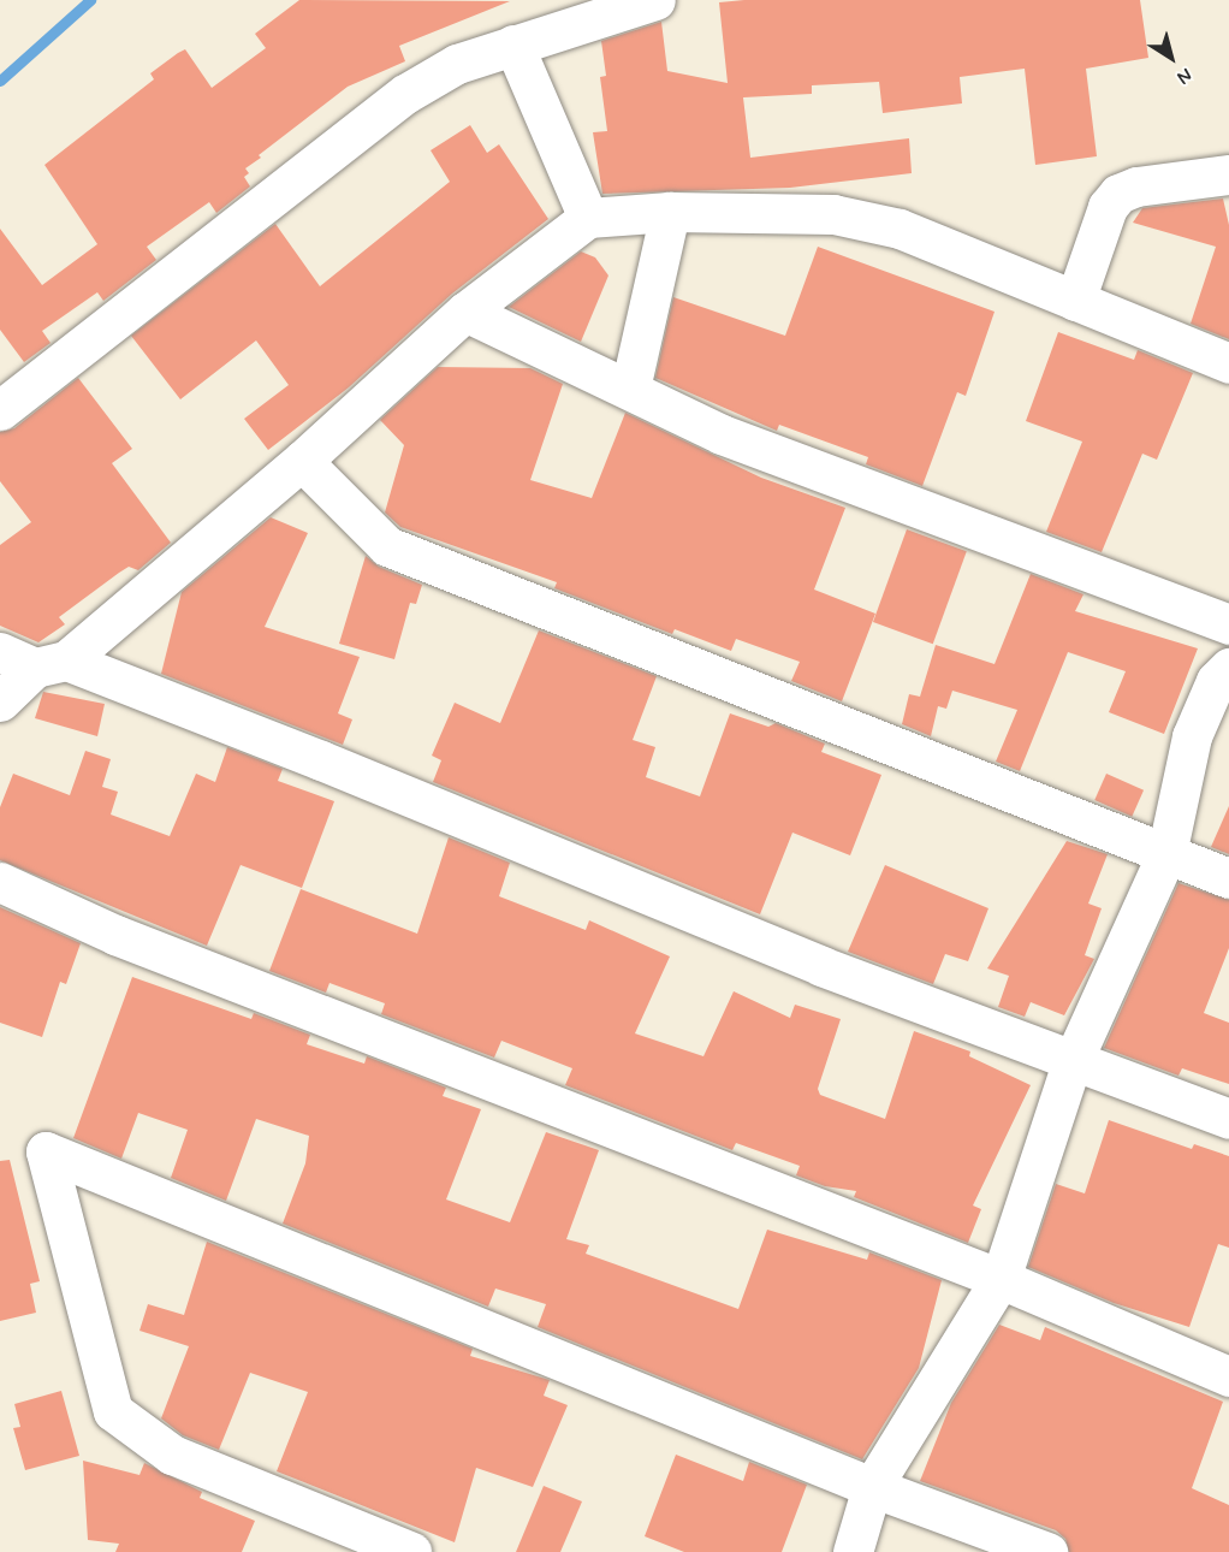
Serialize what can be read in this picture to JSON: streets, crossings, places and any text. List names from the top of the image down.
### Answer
{
  "north": "bottom right"
}
